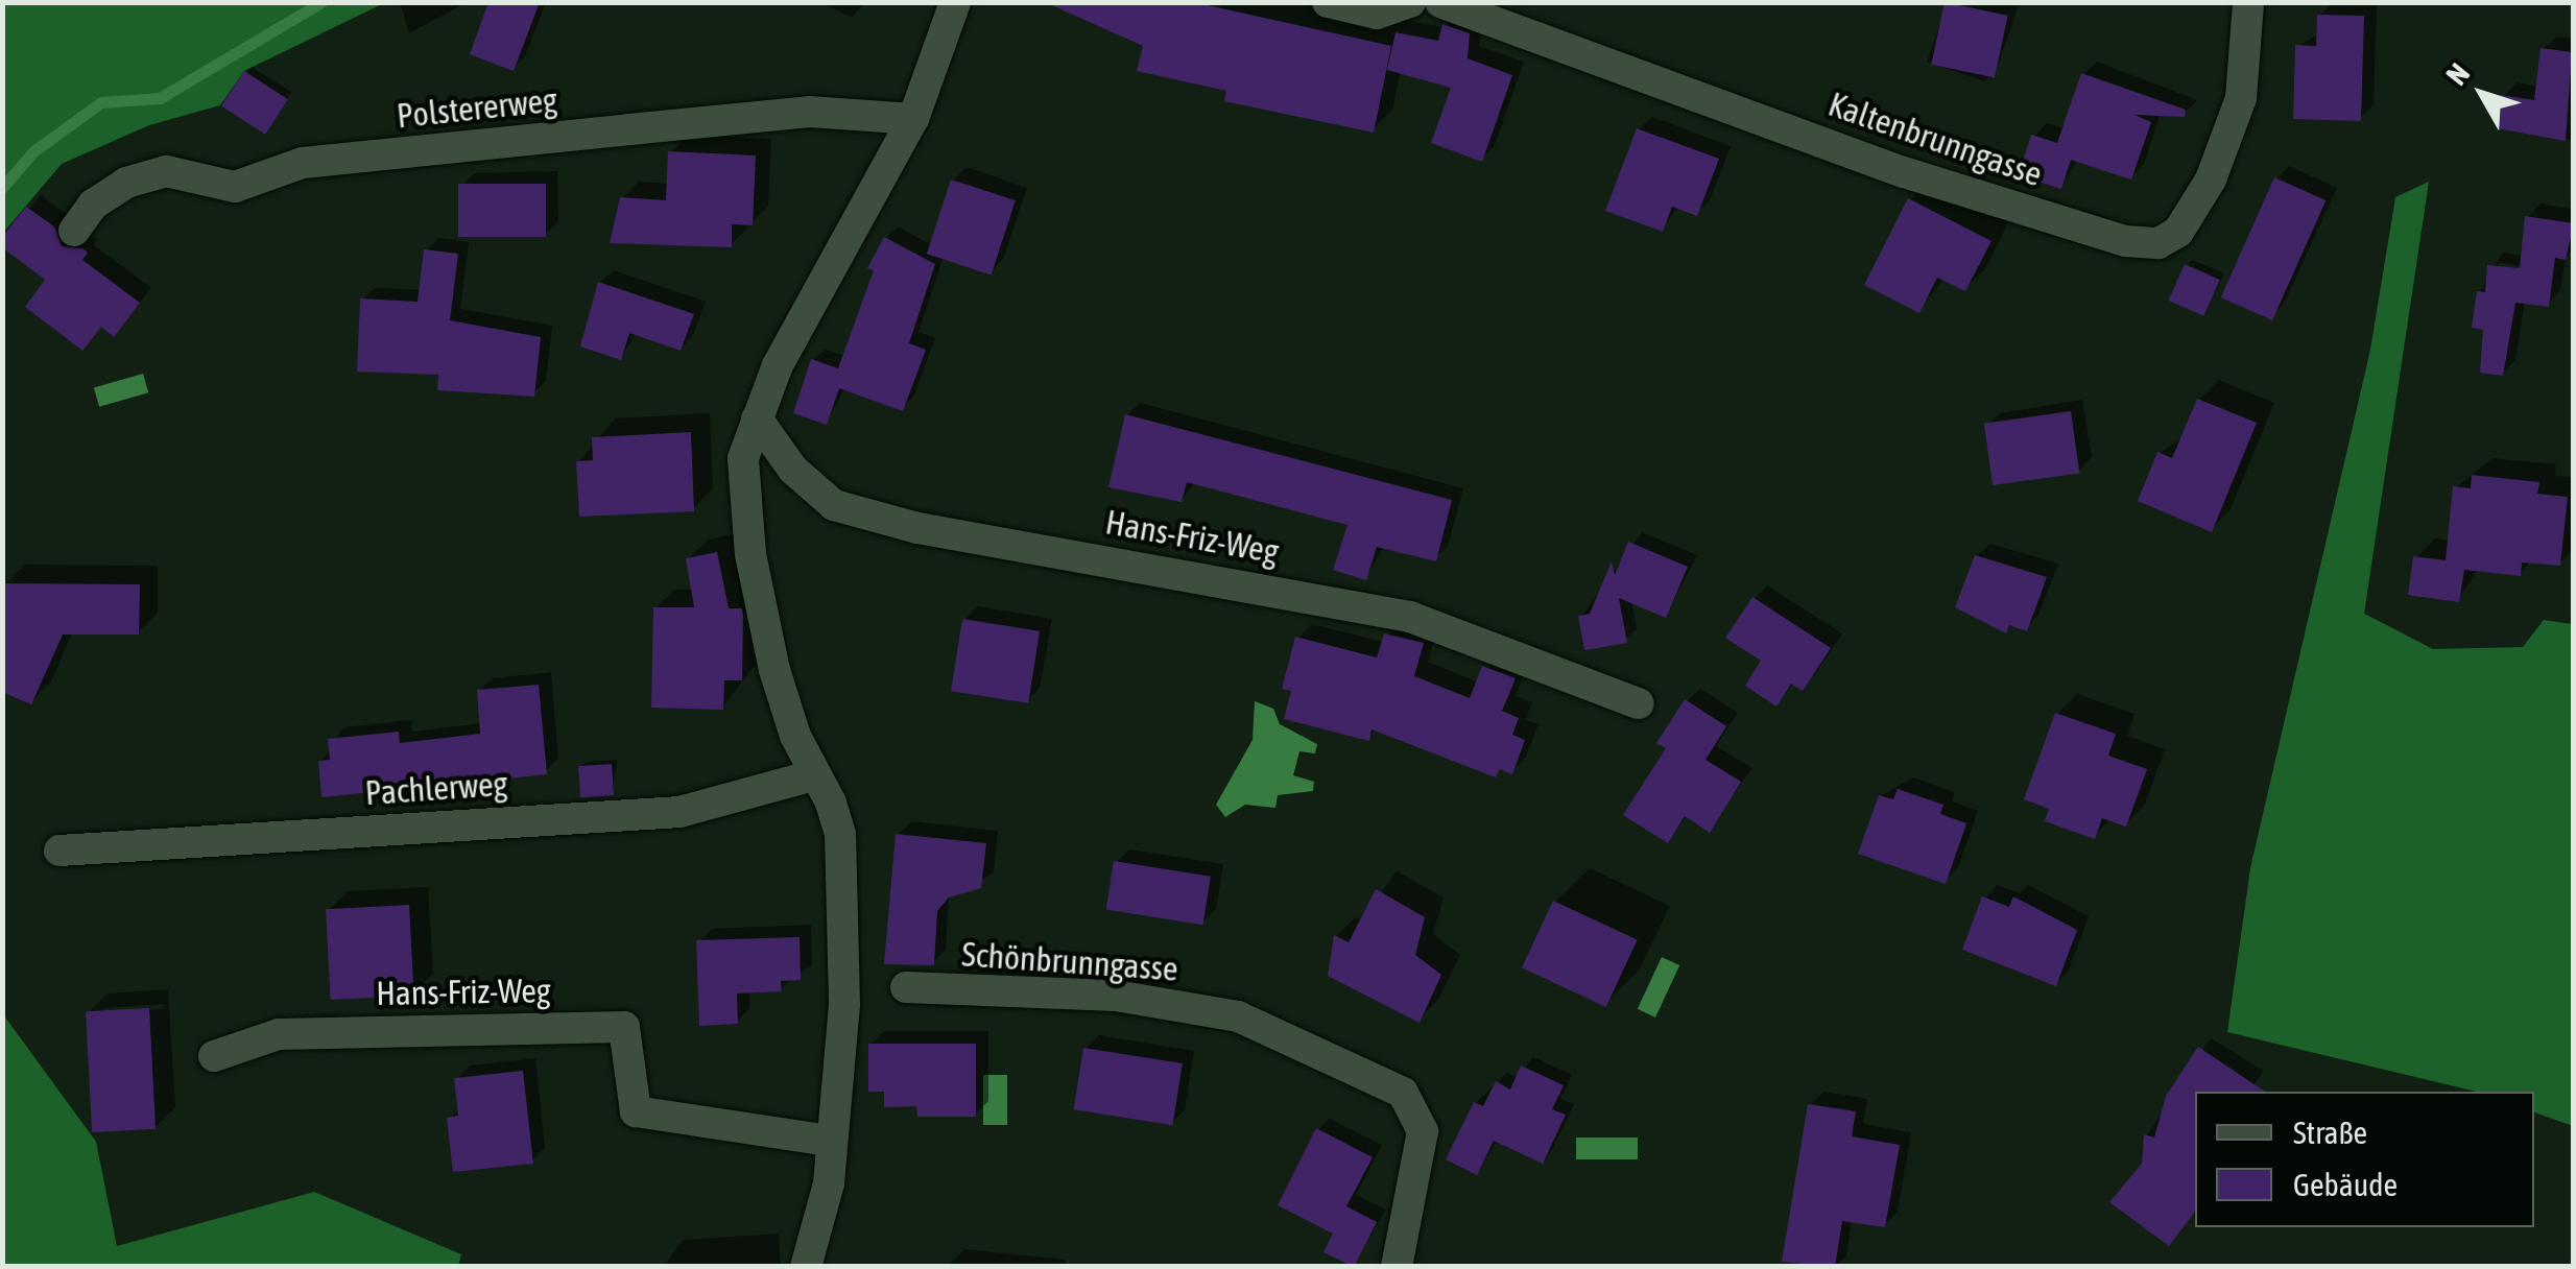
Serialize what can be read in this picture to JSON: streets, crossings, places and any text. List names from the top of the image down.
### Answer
{
  "streets": {
    "street": [
      "Polstererweg",
      "Kaltenbrunngasse",
      "Hans-Friz-Weg",
      "Pachlerweg",
      "Schönbrunngasse"
    ]
  },
  "legend": ["Straße", "Gebäude"],
  "north": "top left"
}
